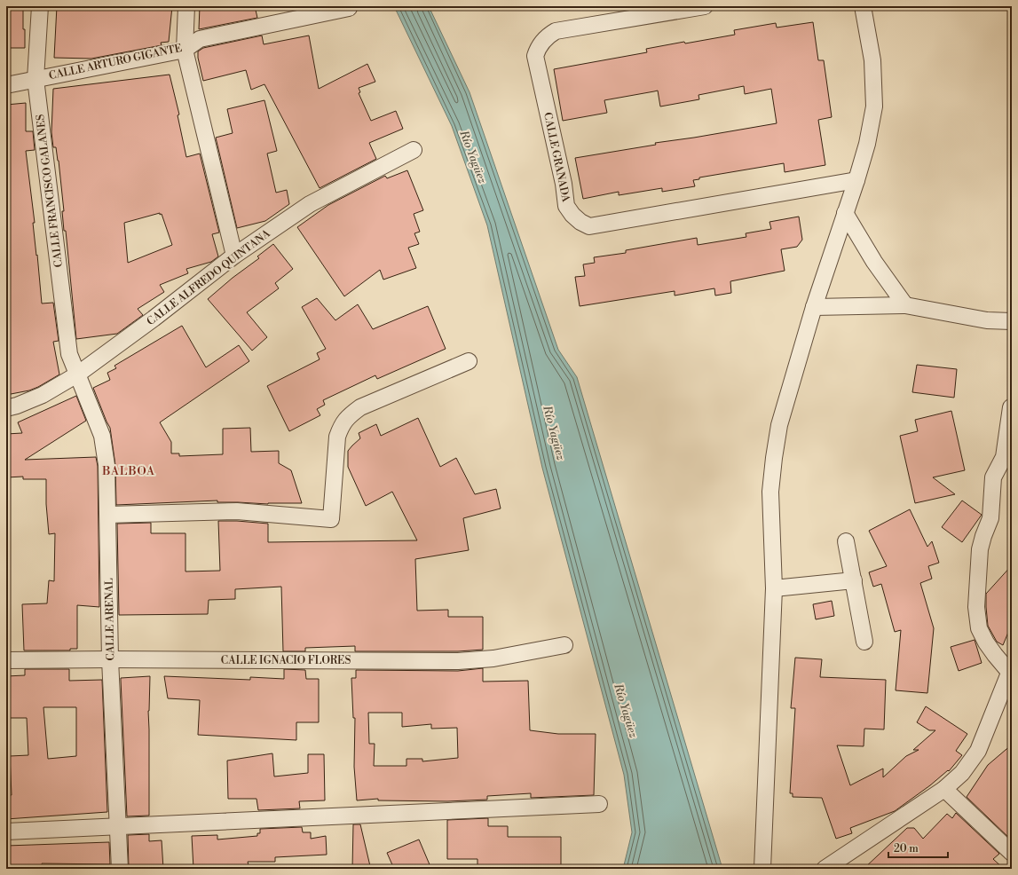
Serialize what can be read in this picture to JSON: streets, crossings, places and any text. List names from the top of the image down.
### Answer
{
  "streets": {
    "street": [
      "CALLE ARTURO GIGANTE",
      "CALLE GRANADA",
      "CALLE FRANCISCO GALANES",
      "CALLE ALFREDO QUINTANA",
      "CALLE ARENAL",
      "CALLE IGNACIO FLORES"
    ]
  },
  "crossings": [
    ["CALLE ARTURO GIGANTE", "CALLE FRANCISCO GALANES"],
    ["CALLE FRANCISCO GALANES", "CALLE ALFREDO QUINTANA"],
    ["CALLE FRANCISCO GALANES", "CALLE ARENAL"],
    ["CALLE ALFREDO QUINTANA", "CALLE ARENAL"],
    ["CALLE ARENAL", "CALLE IGNACIO FLORES"]
  ],
  "districts": ["BALBOA"],
  "water": ["Río Yagüez"],
  "scale_bar": "20 m"
}
